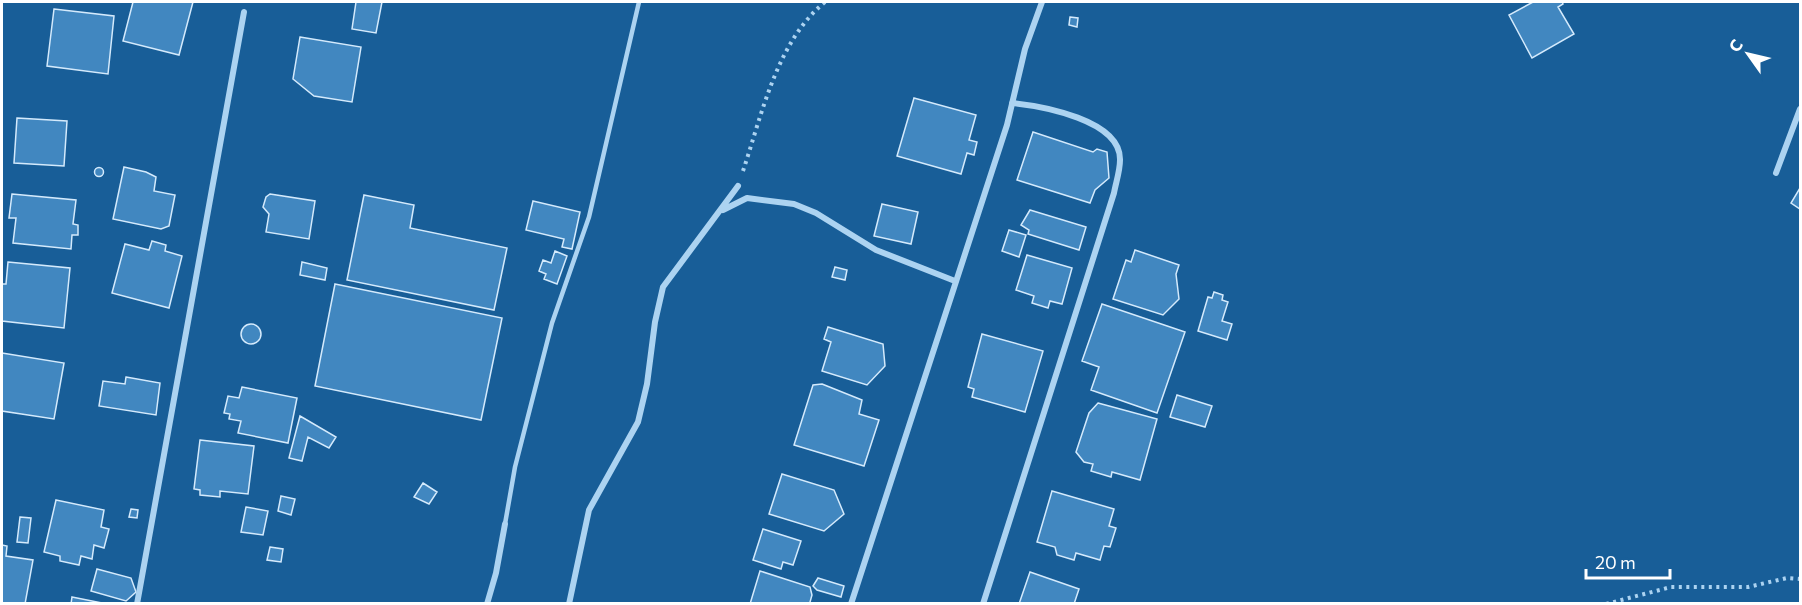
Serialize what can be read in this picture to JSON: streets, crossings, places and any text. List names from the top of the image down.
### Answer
{
  "scale_bar": "20 m",
  "north": "top left"
}
